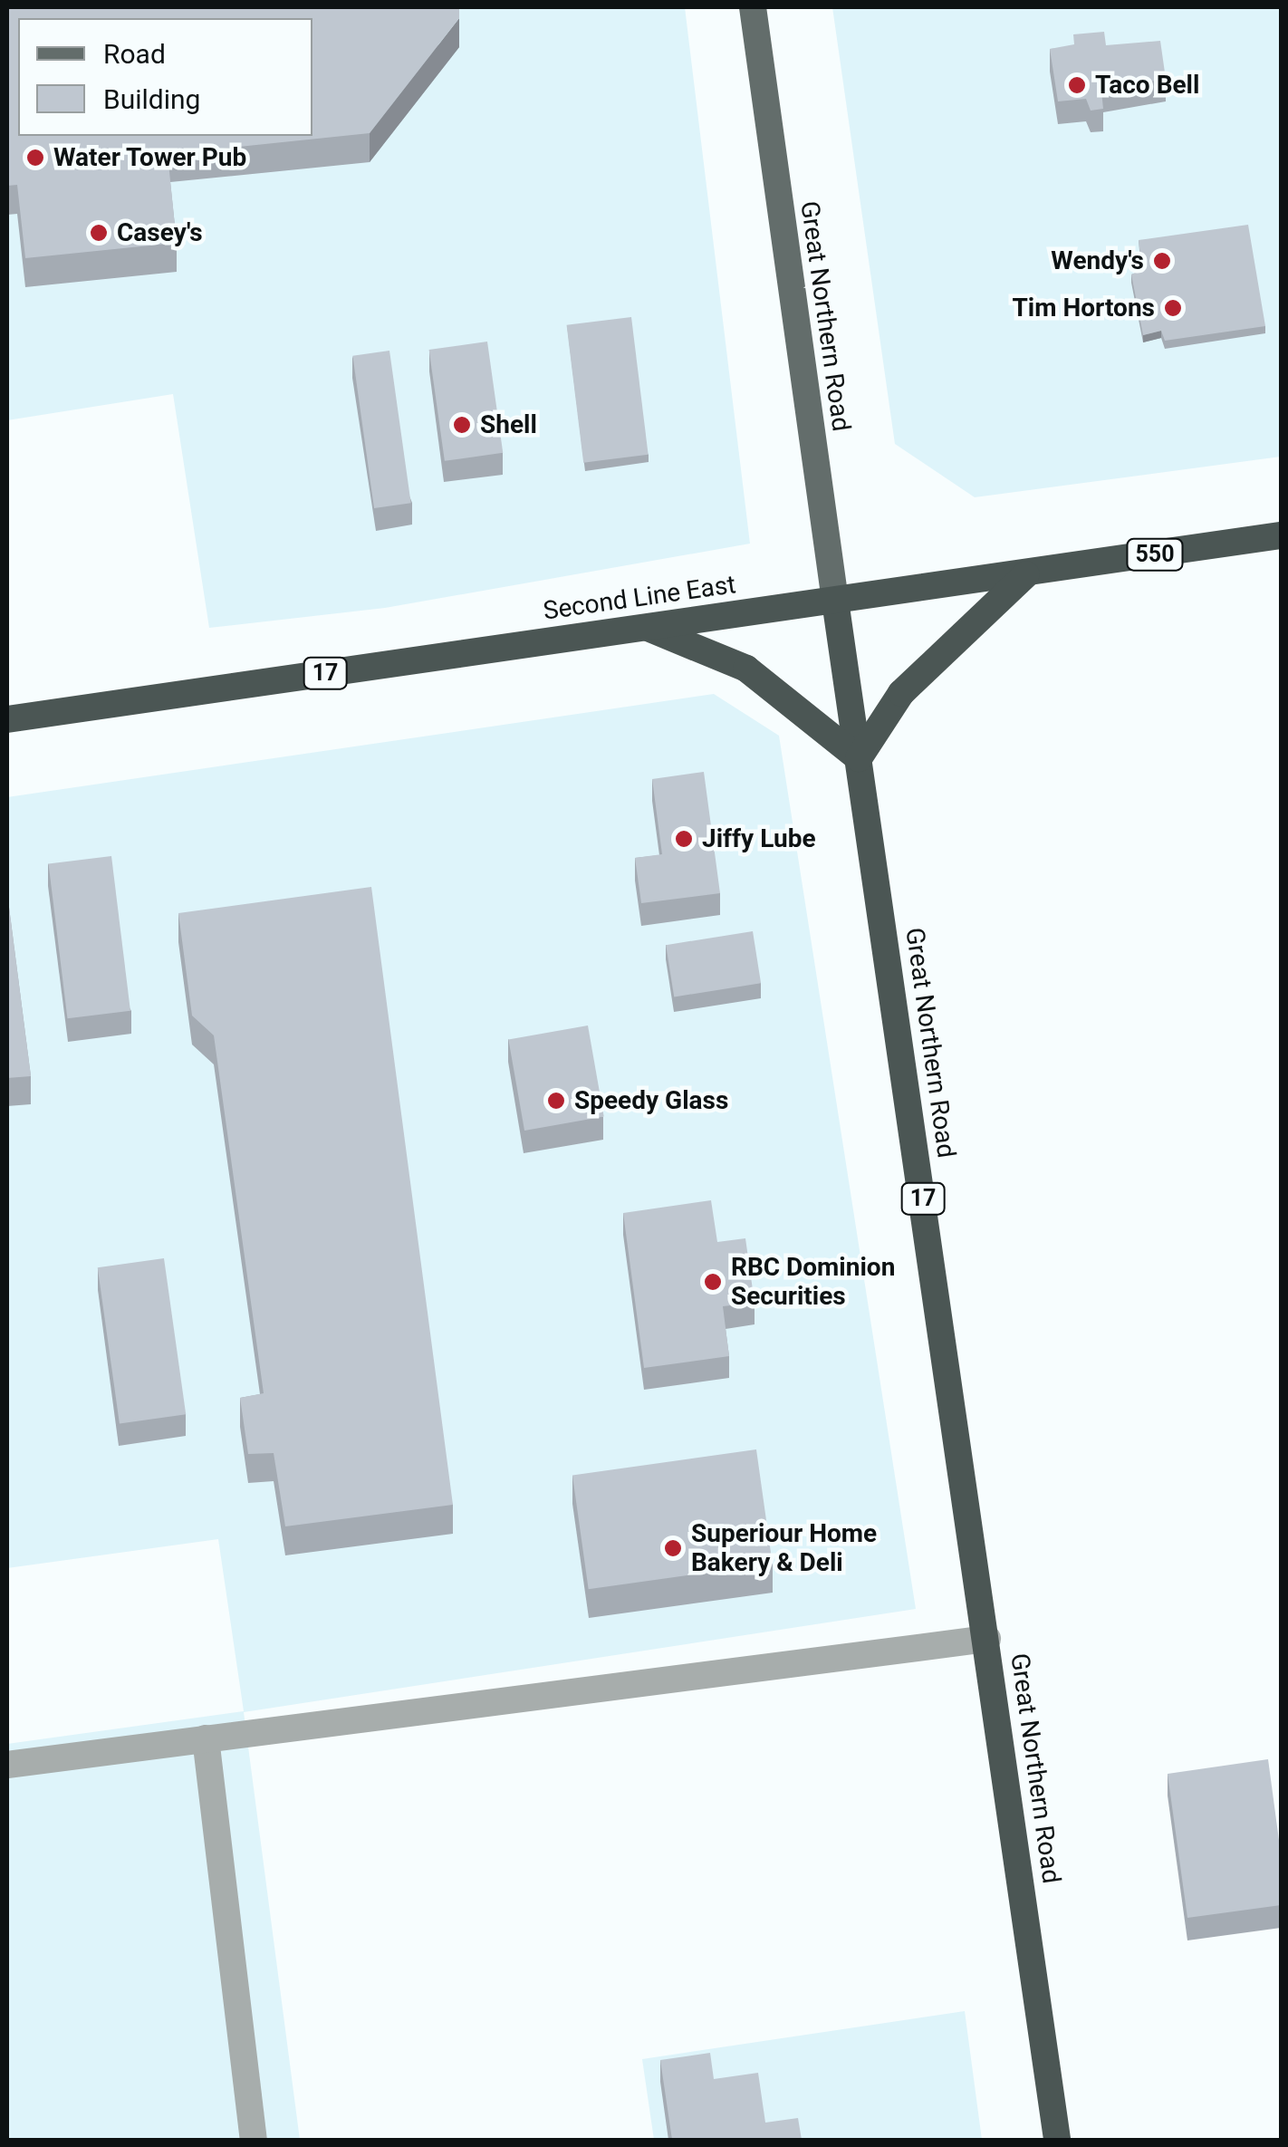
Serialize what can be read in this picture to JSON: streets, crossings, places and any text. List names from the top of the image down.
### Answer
{
  "streets": {
    "highway": [
      "Great Northern Road",
      "550",
      "Second Line East",
      "17"
    ]
  },
  "crossings": [
    ["Great Northern Road", "Second Line East"]
  ],
  "places": [
    "Taco Bell",
    "Water Tower Pub",
    "Casey's",
    "Wendy's",
    "Tim Hortons",
    "Shell",
    "Jiffy Lube",
    "Speedy Glass",
    "RBC Dominion Securities",
    "Superiour Home Bakery & Deli"
  ],
  "legend": ["Road", "Building"]
}
